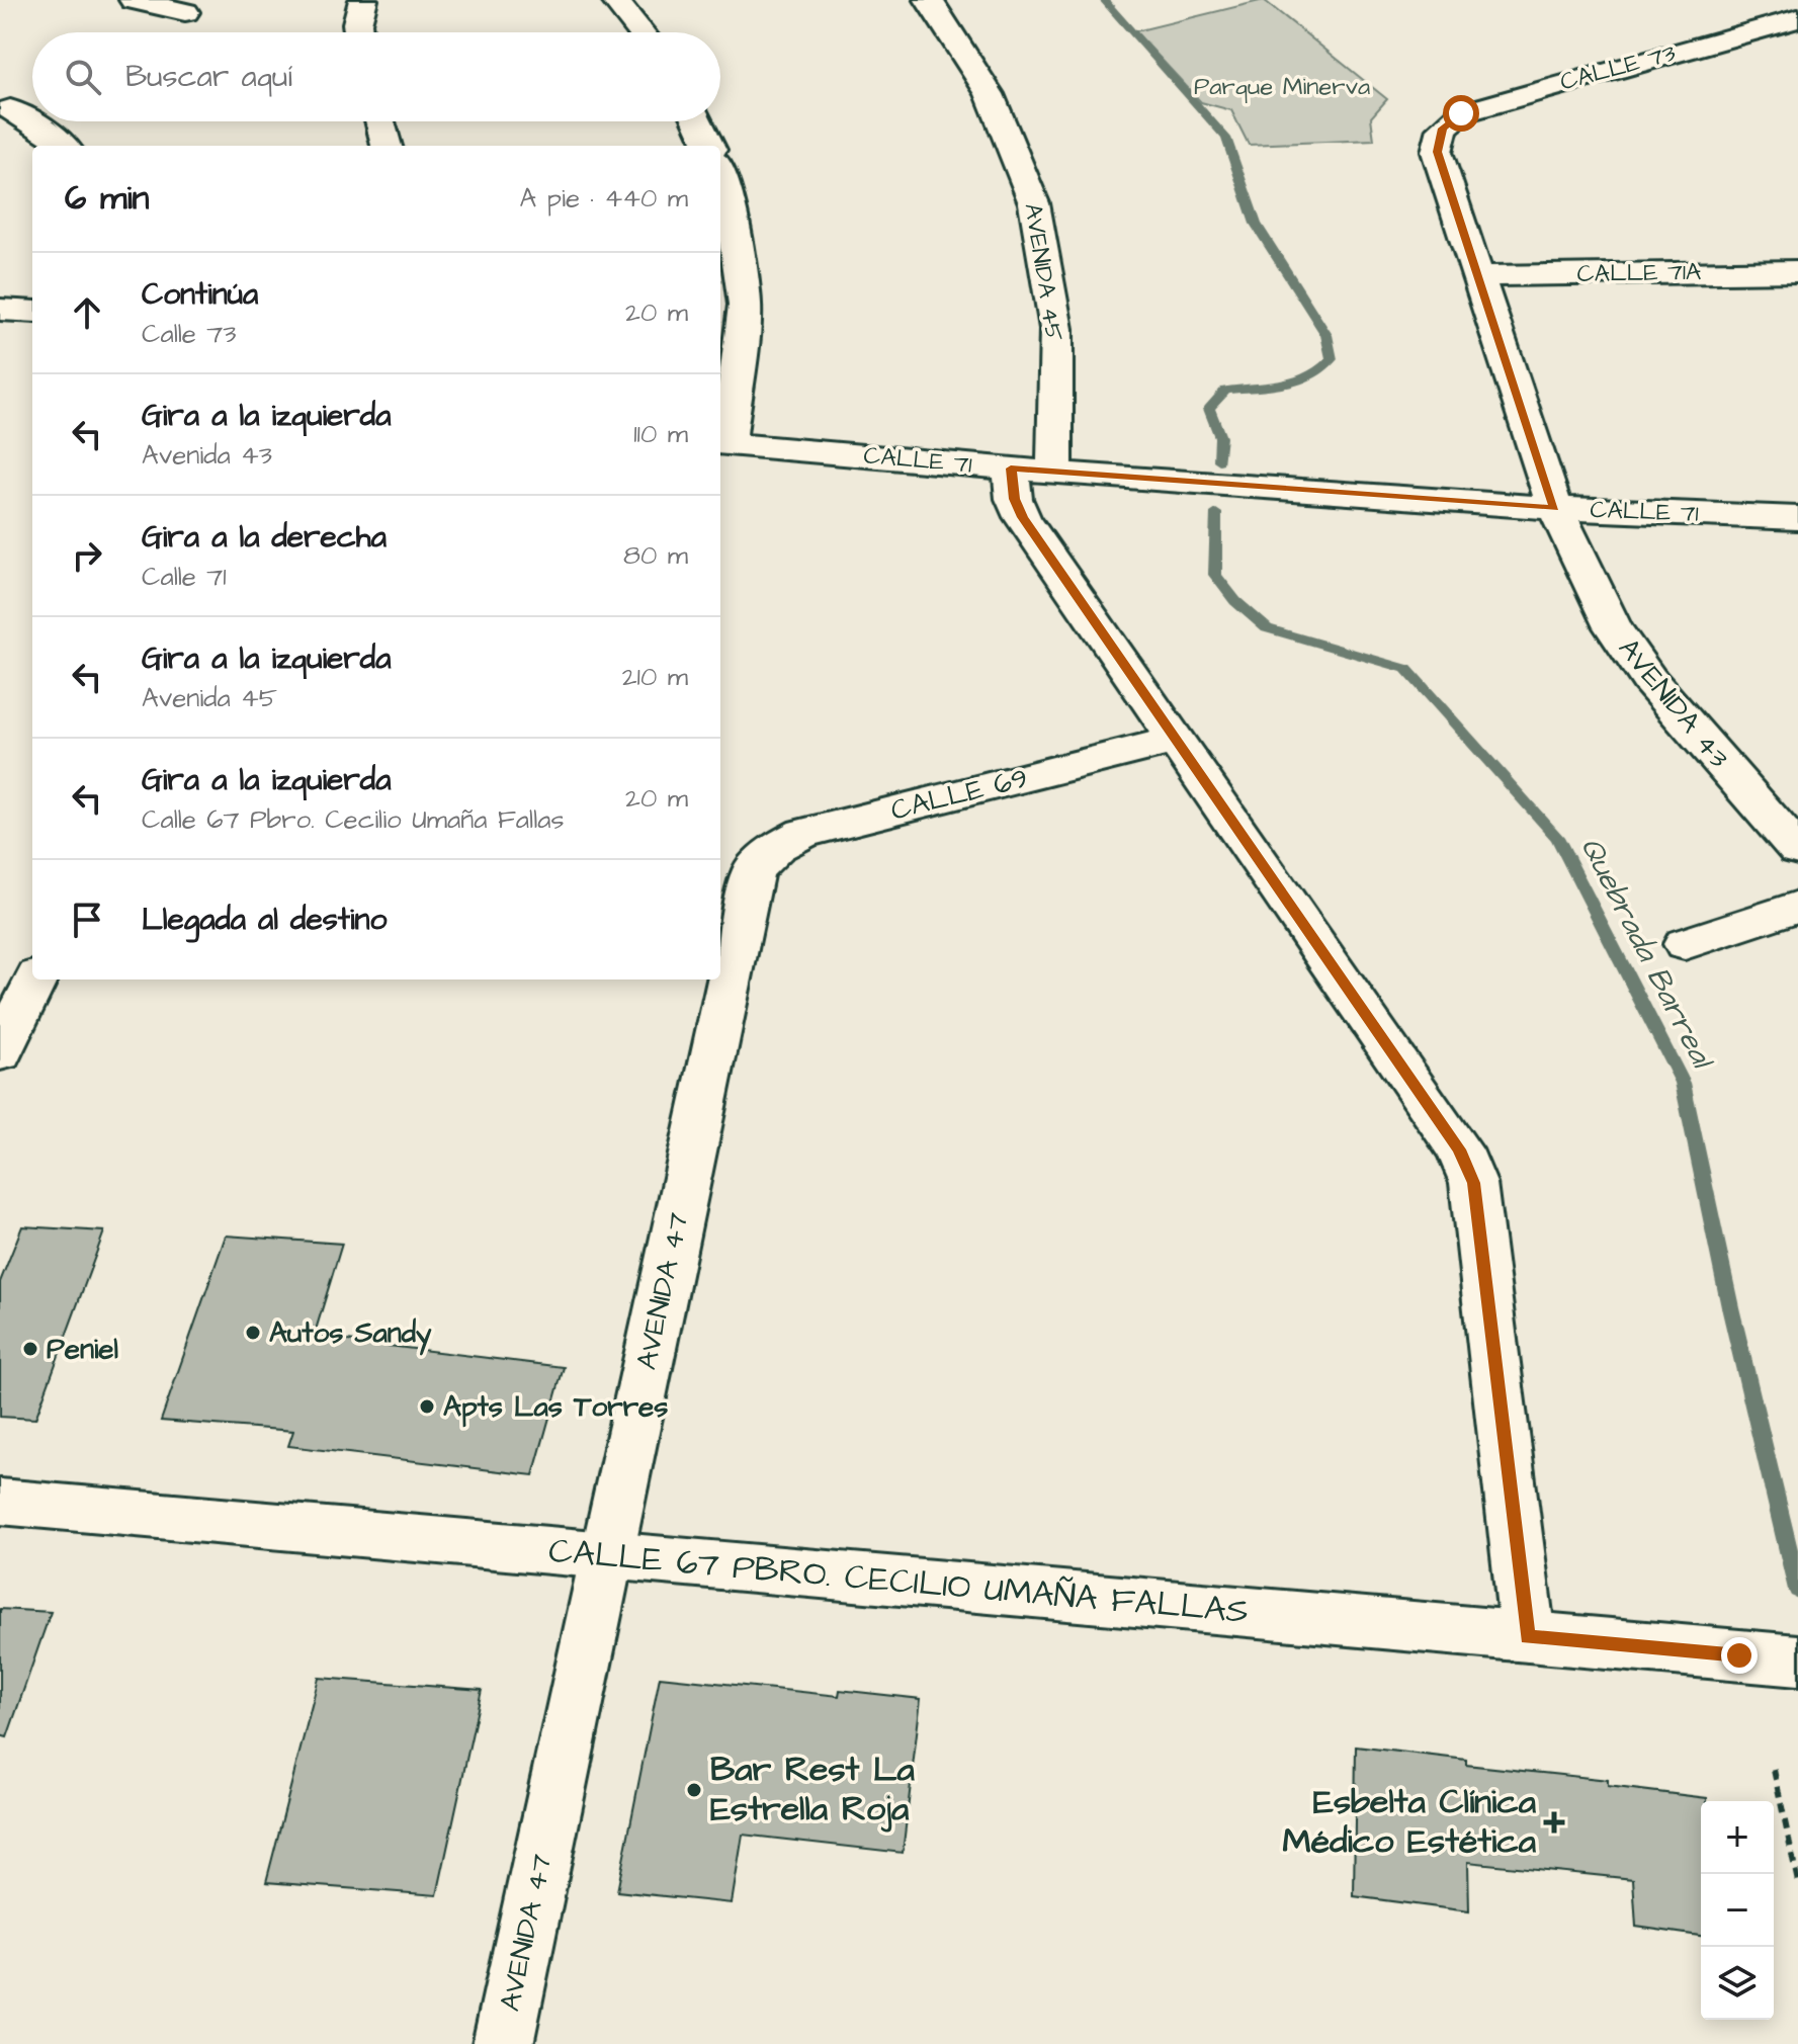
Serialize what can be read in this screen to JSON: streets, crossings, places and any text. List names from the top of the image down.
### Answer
{
  "streets": {
    "street": [
      "CALLE 73",
      "AVENIDA 45",
      "CALLE 71A",
      "CALLE 71",
      "AVENIDA 43",
      "CALLE 69",
      "AVENIDA 47",
      "CALLE 67 PBRO. CECILIO UMAÑA FALLAS"
    ]
  },
  "crossings": [
    ["CALLE 73", "AVENIDA 43"],
    ["AVENIDA 45", "CALLE 71"],
    ["CALLE 71A", "AVENIDA 43"],
    ["CALLE 71", "AVENIDA 43"],
    ["CALLE 69", "AVENIDA 47"],
    ["AVENIDA 47", "CALLE 67 PBRO. CECILIO UMAÑA FALLAS"]
  ],
  "water": ["Quebrada Barreal"],
  "parks": ["Parque Minerva"],
  "places": {
    "other": [
      "Autos Sandy",
      "Peniel",
      "Apts Las Torres",
      "Bar Rest La Estrella Roja"
    ],
    "health": ["Esbelta Clínica Médico Estética"]
  },
  "page": {
    "search": "Buscar aquí",
    "heading": ["6 min", "A pie · 440 m"],
    "list": [
      ["Continúa", "Calle 73", "20 m"],
      ["Gira a la izquierda", "Avenida 43", "110 m"],
      ["Gira a la derecha", "Calle 71", "80 m"],
      ["Gira a la izquierda", "Avenida 45", "210 m"],
      ["Gira a la izquierda", "Calle 67 Pbro. Cecilio Umaña Fallas", "20 m"],
      "Llegada al destino"
    ],
    "map_buttons": ["+", "−"]
  }
}
